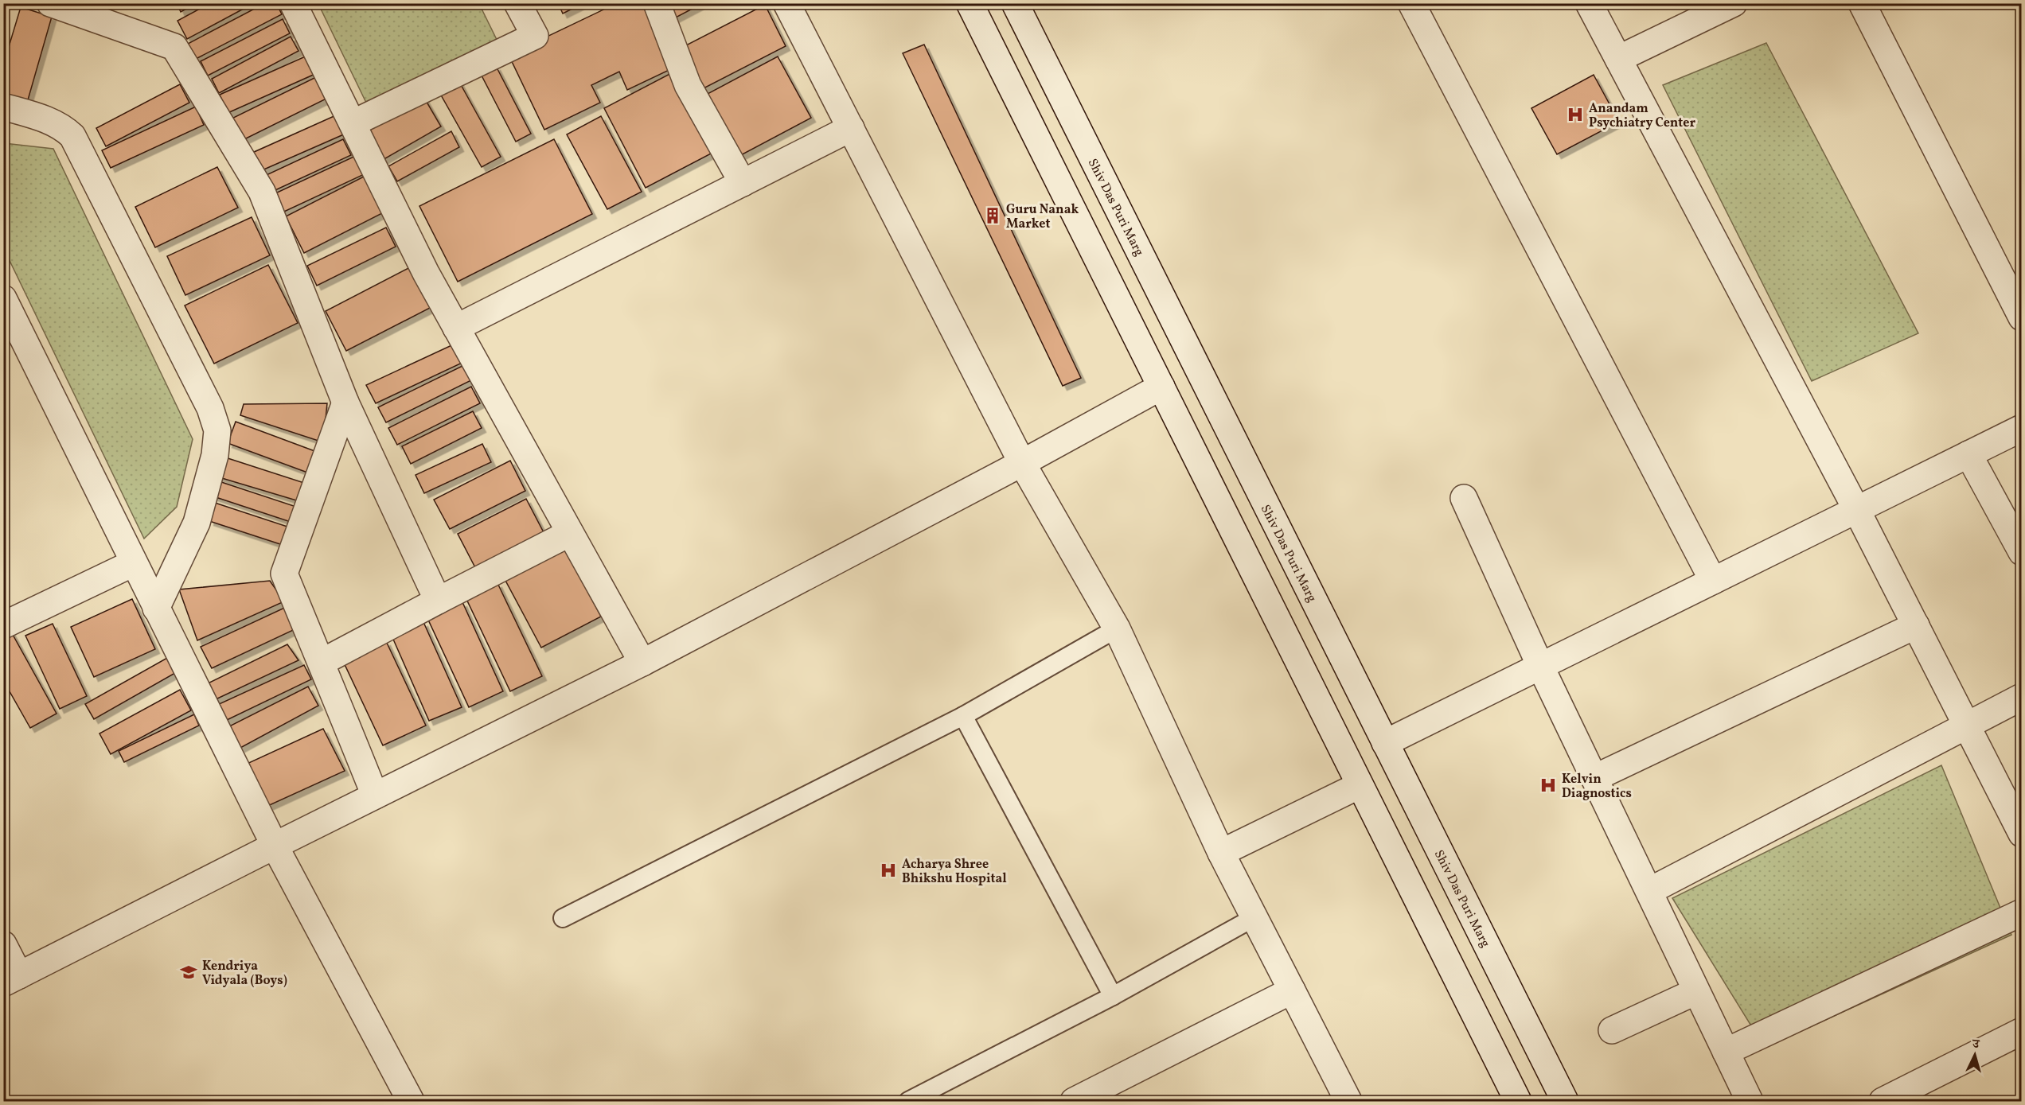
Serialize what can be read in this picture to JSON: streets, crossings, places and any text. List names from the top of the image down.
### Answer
{
  "streets": {
    "street": ["Shiv Das Puri Marg"]
  },
  "places": {
    "hospital": ["Anandam Psychiatry Center", "Kelvin Diagnostics", "Acharya Shree Bhikshu Hospital"],
    "building": ["Guru Nanak Market"],
    "school or university": ["Kendriya Vidyala (Boys)"]
  },
  "north": "top"
}
